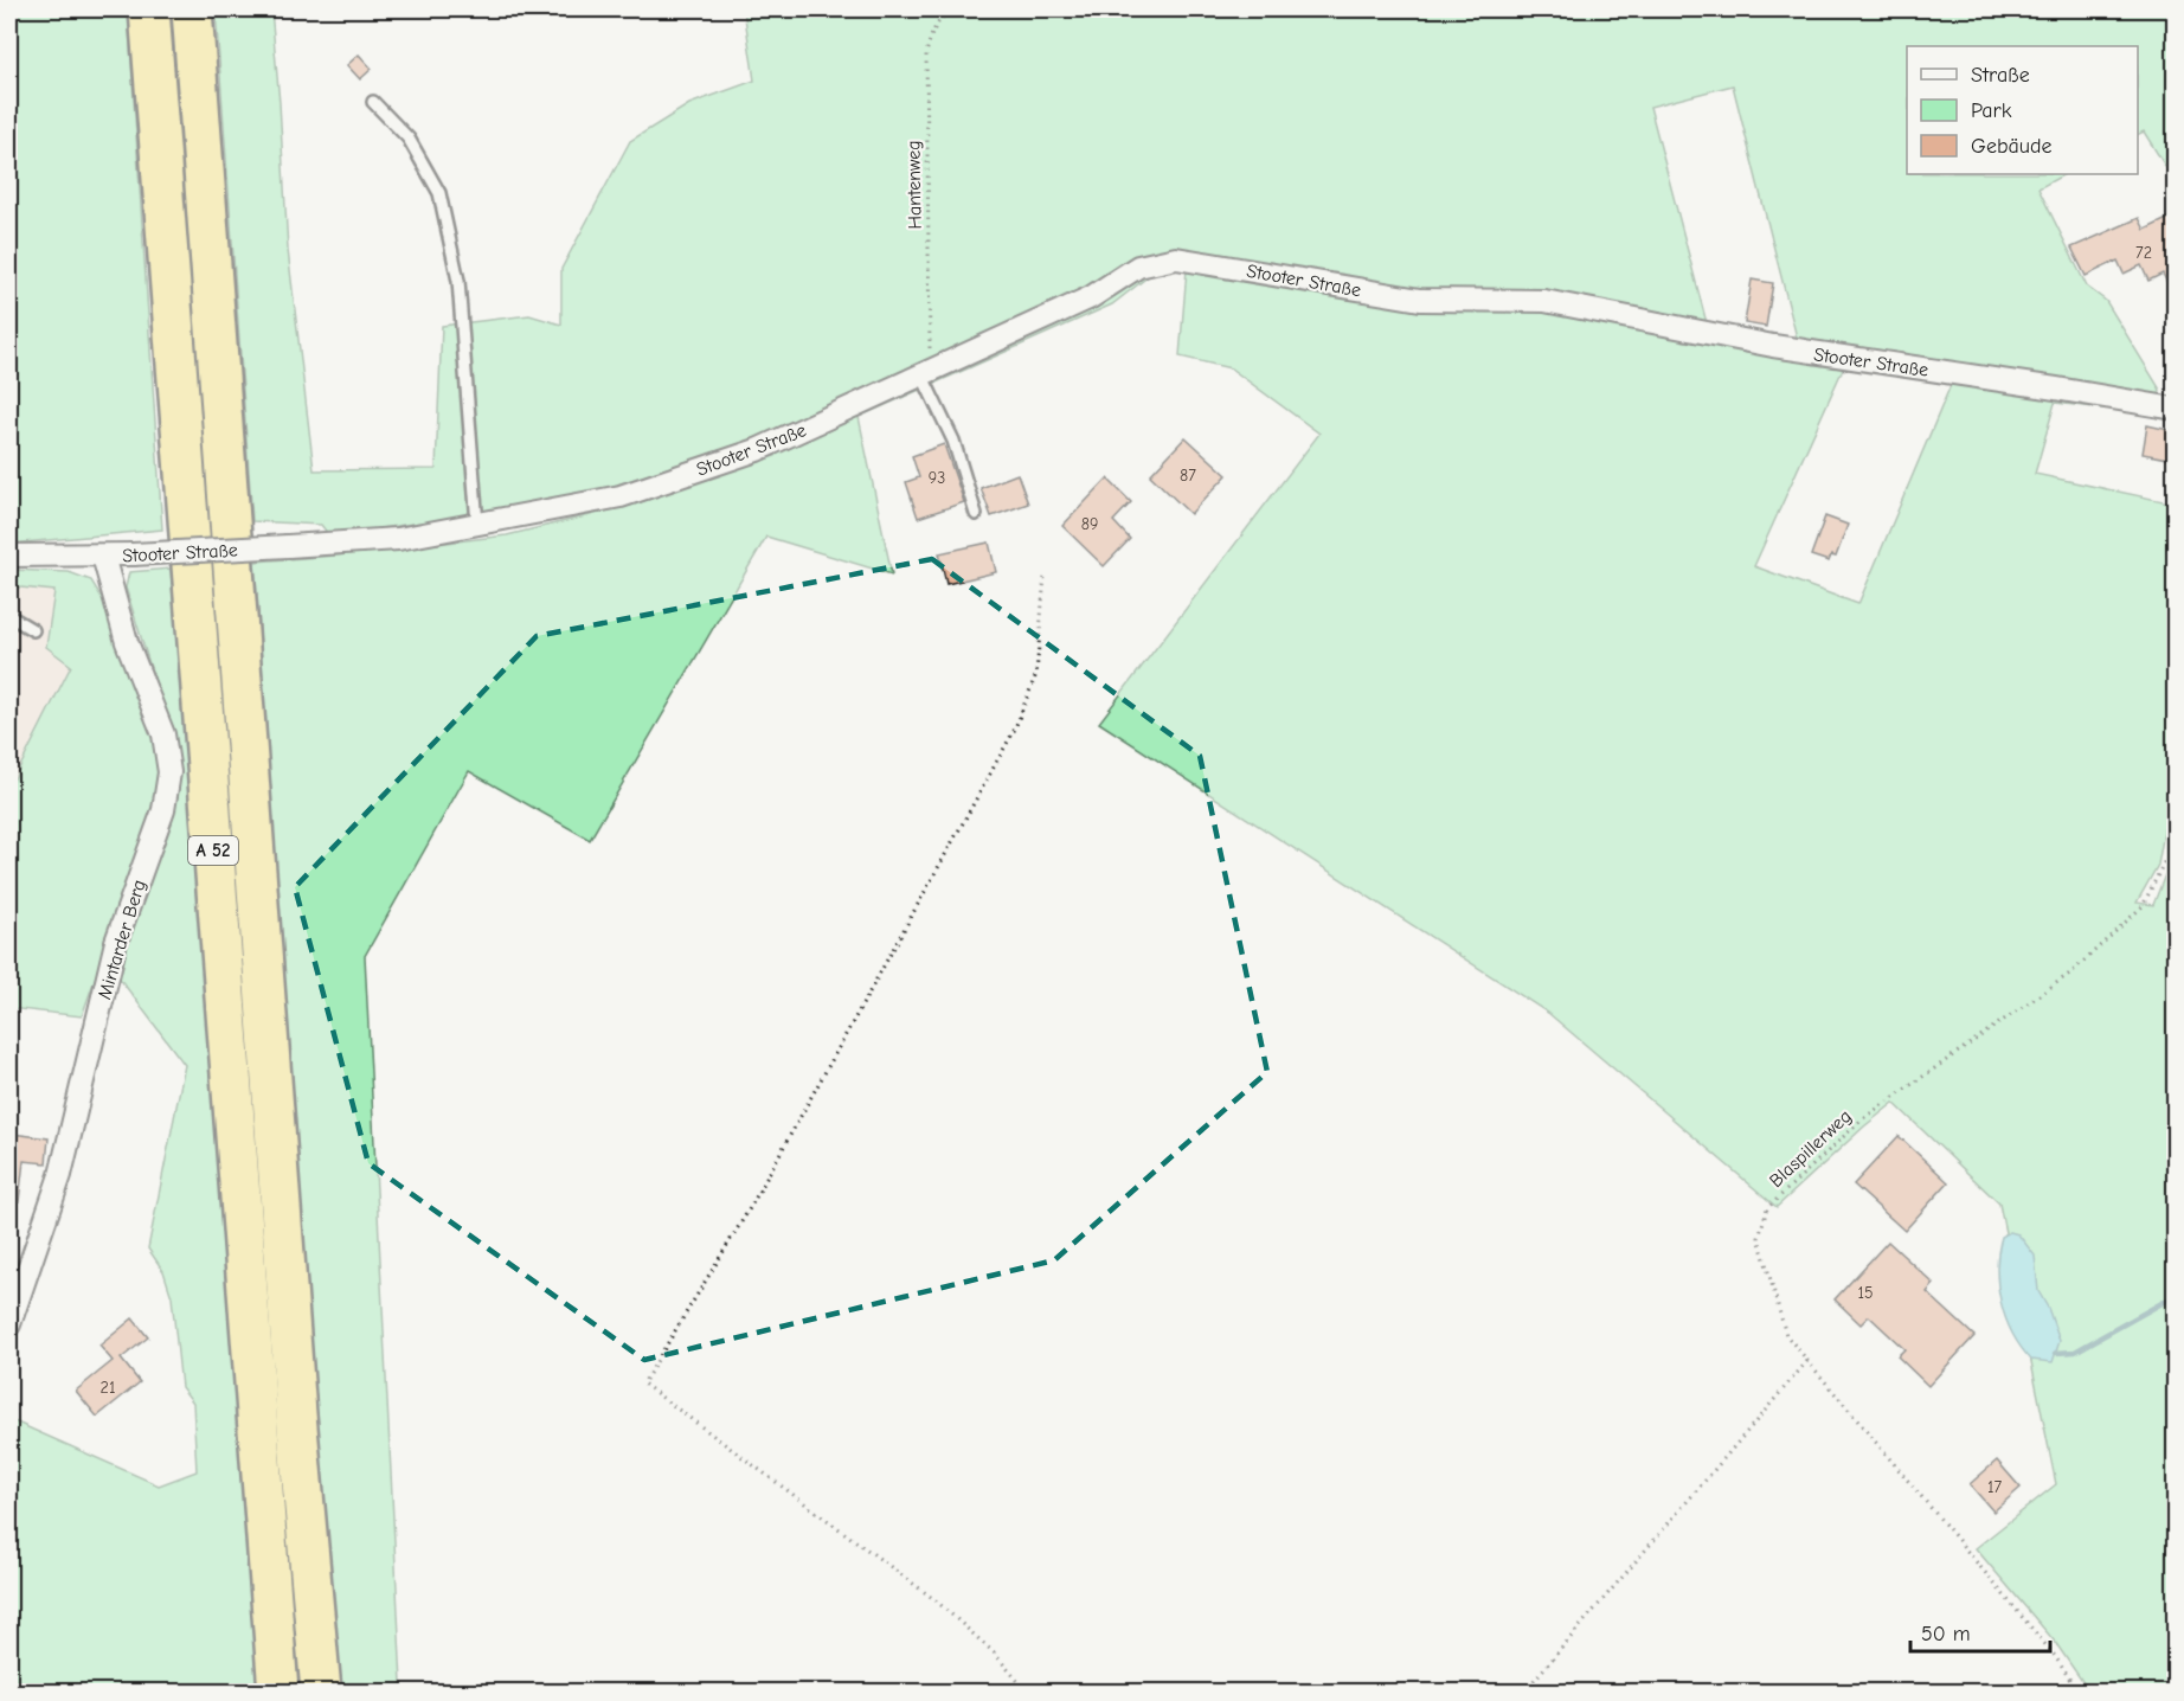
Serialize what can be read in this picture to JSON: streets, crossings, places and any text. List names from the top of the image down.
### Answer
{
  "streets": {
    "highway": ["A 52"],
    "street": ["Stooter Straße", "Mintarder Berg"],
    "path": ["Hantenweg", "Blaspillerweg"]
  },
  "crossings": [
    ["Hantenweg", "Stooter Straße"],
    ["Stooter Straße", "Mintarder Berg"]
  ],
  "house_numbers": [
    "72",
    "87",
    "93",
    "89",
    "15",
    "21",
    "17"
  ],
  "legend": ["Straße", "Park", "Gebäude"],
  "scale_bar": "50 m"
}
